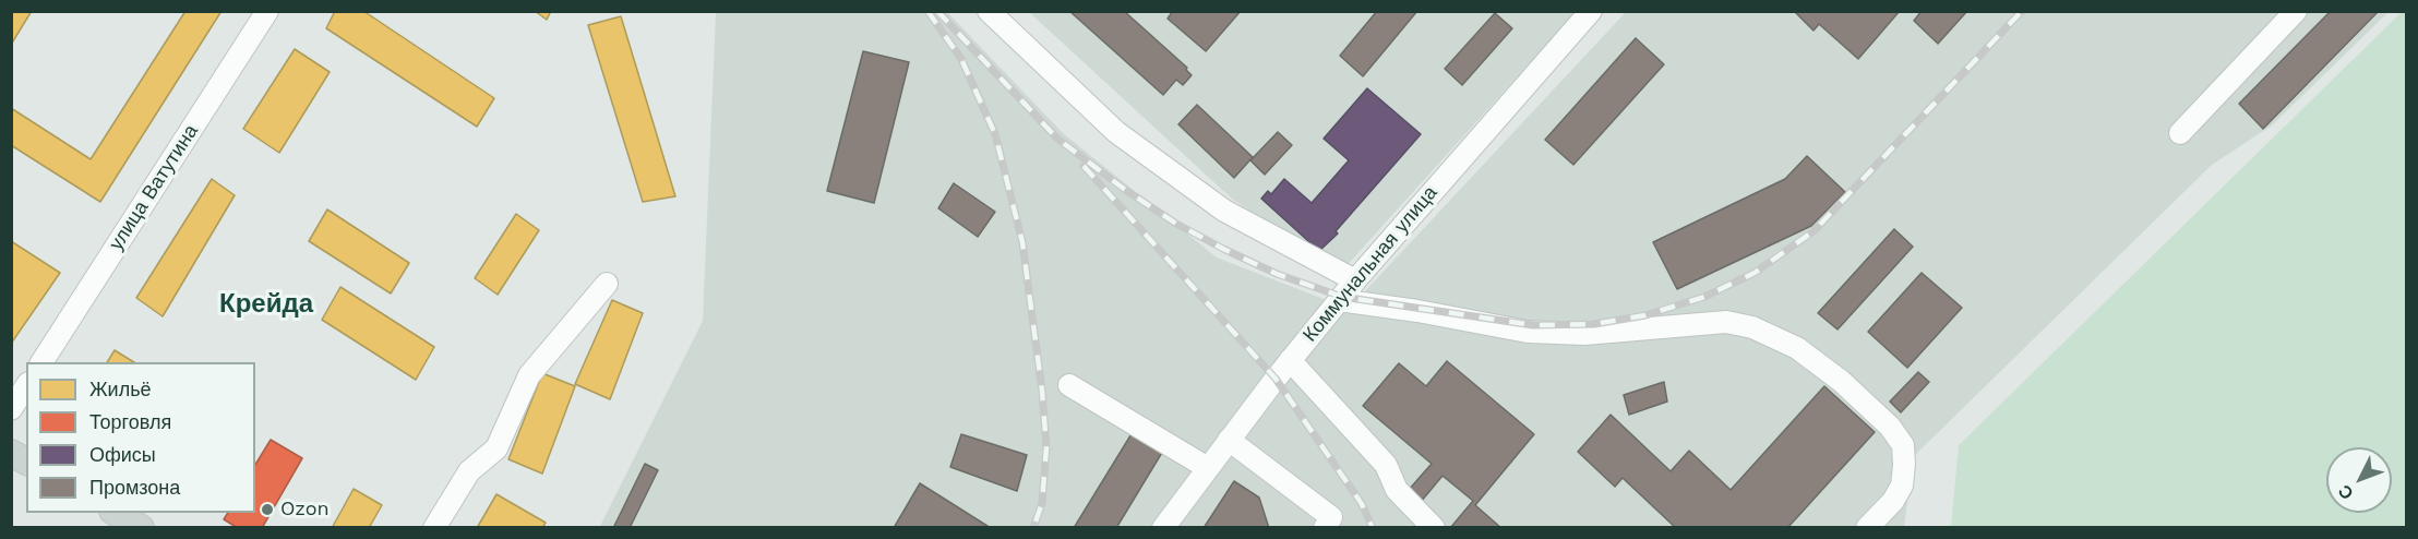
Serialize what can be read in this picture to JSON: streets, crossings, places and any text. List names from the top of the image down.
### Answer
{
  "streets": {
    "street": ["улица Ватутина", "Коммунальная улица"]
  },
  "districts": ["Крейда"],
  "places": ["Ozon"],
  "legend": [
    "Жильё",
    "Торговля",
    "Офисы",
    "Промзона"
  ],
  "north": "bottom left"
}
